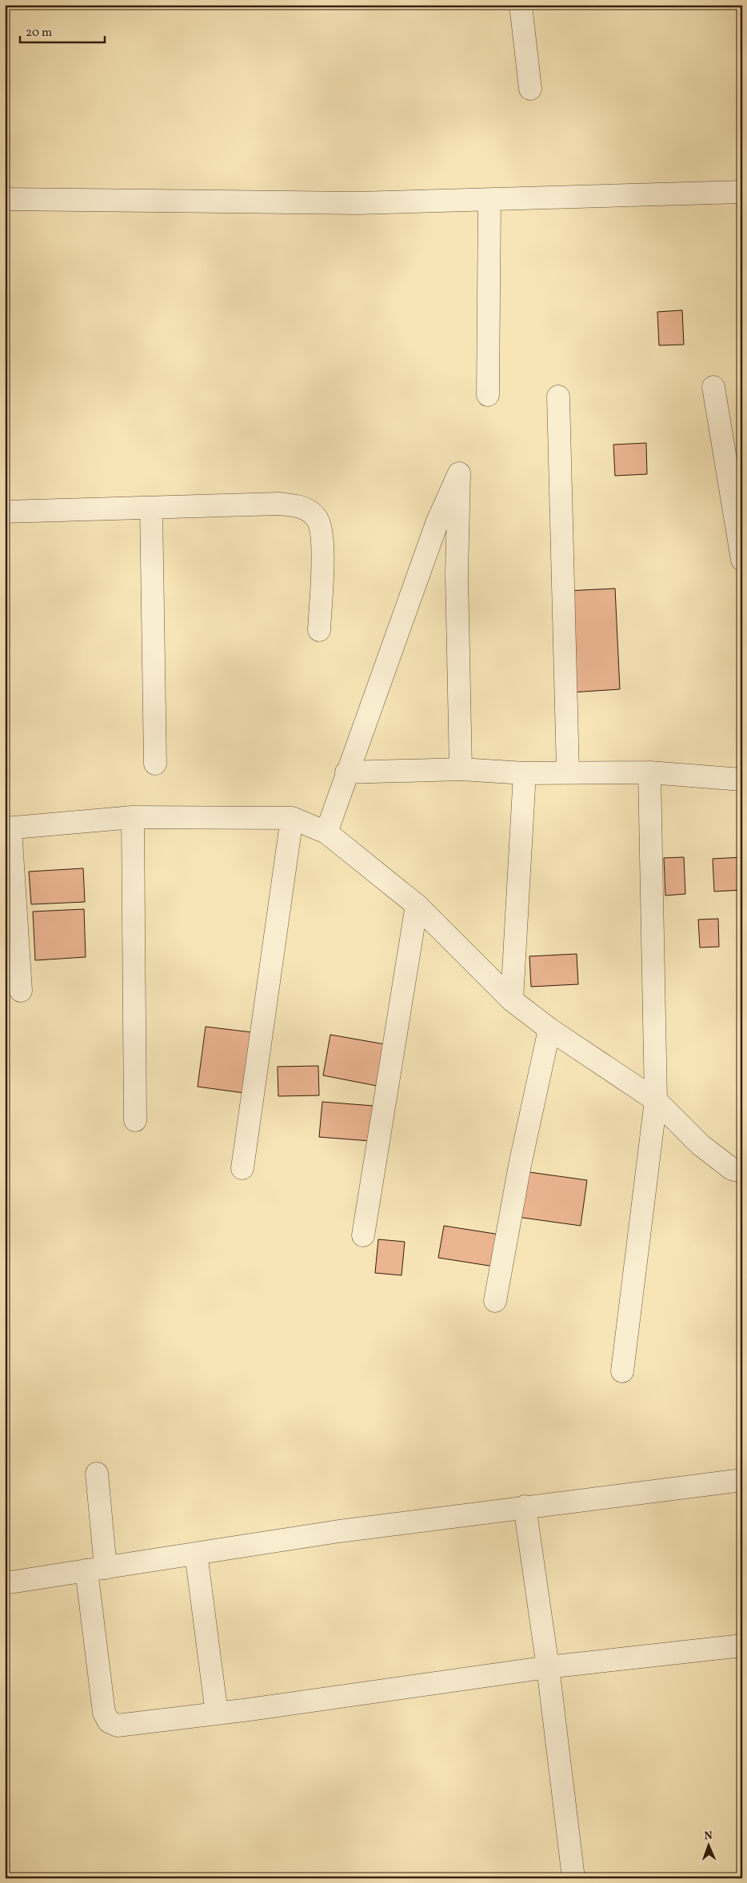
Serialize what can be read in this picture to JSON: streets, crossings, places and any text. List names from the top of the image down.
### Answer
{
  "scale_bar": "20 m",
  "north": "top"
}
